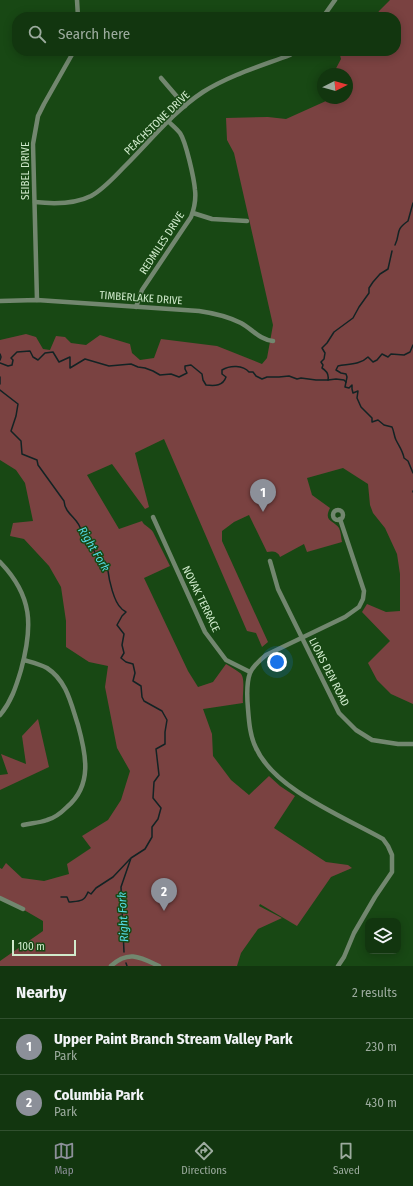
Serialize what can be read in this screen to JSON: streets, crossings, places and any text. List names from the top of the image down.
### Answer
{
  "streets": {
    "street": [
      "PEACHSTONE DRIVE",
      "SEIBEL DRIVE",
      "REDMILES DRIVE",
      "TIMBERLAKE DRIVE",
      "NOVAK TERRACE",
      "LIONS DEN ROAD"
    ]
  },
  "crossings": [
    ["PEACHSTONE DRIVE", "SEIBEL DRIVE"],
    ["PEACHSTONE DRIVE", "REDMILES DRIVE"],
    ["SEIBEL DRIVE", "TIMBERLAKE DRIVE"],
    ["REDMILES DRIVE", "TIMBERLAKE DRIVE"]
  ],
  "water": ["Right Fork"],
  "scale_bar": "100 m",
  "north": "right",
  "page": {
    "search": "Search here",
    "pins": ["1", "2"],
    "scale": "100 m",
    "heading": ["Nearby", "2 results"],
    "list": [
      {
        "mark": "1",
        "name": "Upper Paint Branch Stream Valley Park",
        "note": "Park",
        "value": "230 m"
      },
      {
        "mark": "2",
        "name": "Columbia Park",
        "note": "Park",
        "value": "430 m"
      }
    ],
    "nav": ["Map", "Directions", "Saved"]
  }
}
